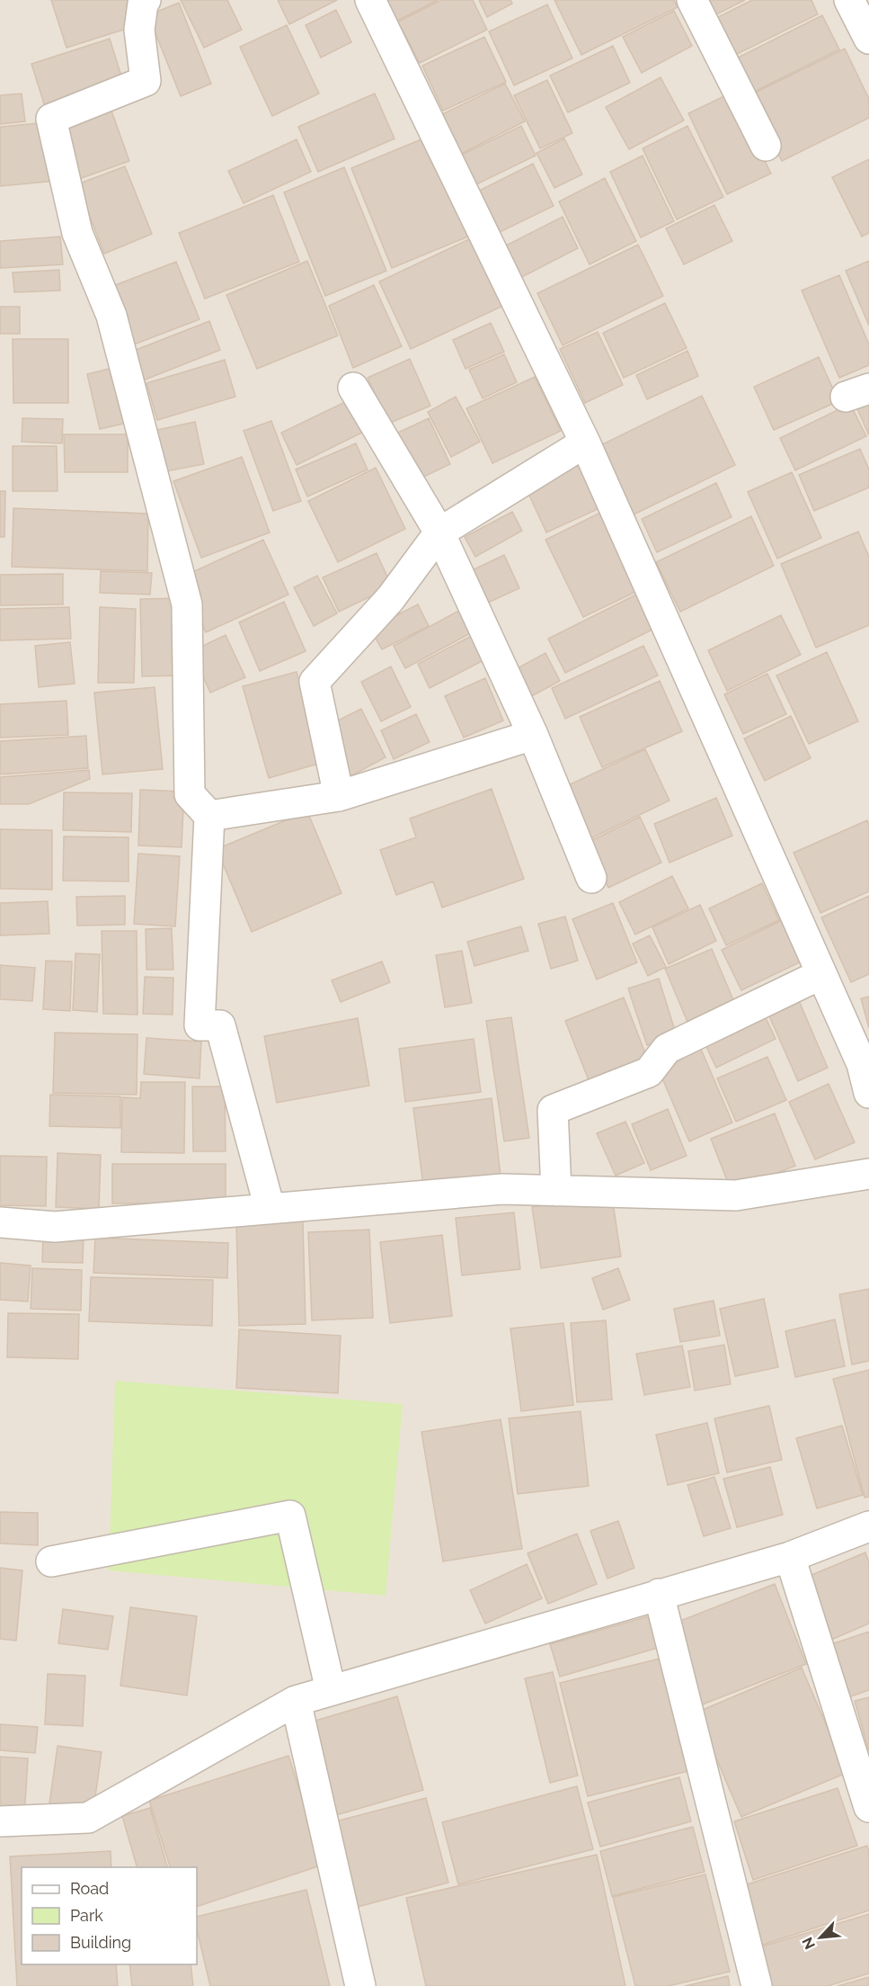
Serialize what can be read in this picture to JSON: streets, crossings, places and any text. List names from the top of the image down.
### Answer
{
  "legend": ["Road", "Park", "Building"],
  "north": "bottom left"
}
